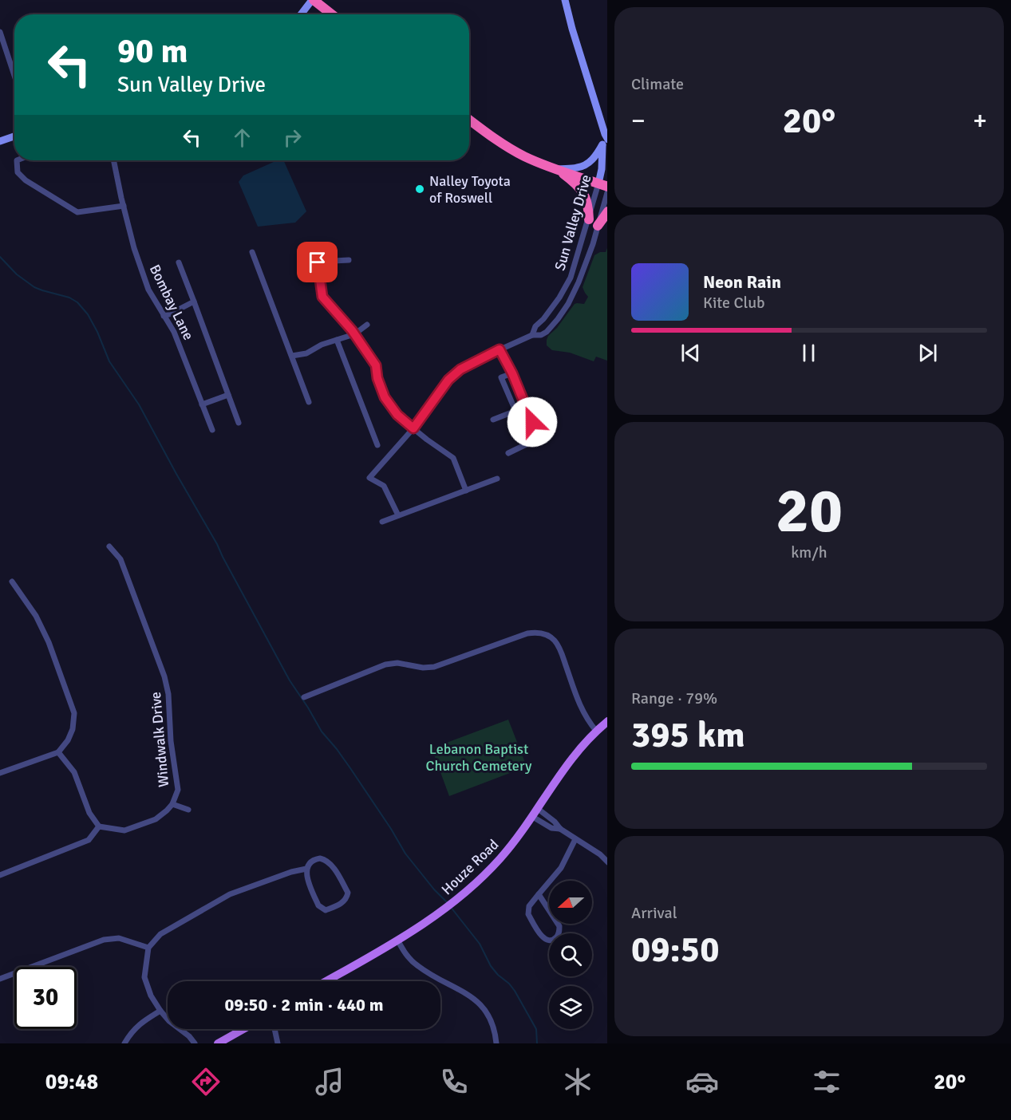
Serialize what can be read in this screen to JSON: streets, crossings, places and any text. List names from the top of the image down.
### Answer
{
  "streets": {
    "main road": ["Houze Road"],
    "street": ["Sun Valley Drive", "Bombay Lane", "Windwalk Drive"]
  },
  "parks": ["Lebanon Baptist Church Cemetery"],
  "places": ["Nalley Toyota of Roswell"],
  "north": "left",
  "page": {
    "tile": [
      "Climate",
      ["20", "km/h"],
      ["Range · 79%", "395 km"],
      ["Arrival", "09:50"]
    ],
    "turn": ["90 m", "Sun Valley Drive"],
    "heat": ["−", "20°", "+"],
    "song": ["Neon Rain", "Kite Club"],
    "limit": "30",
    "trip": "09:50 · 2 min · 440 m",
    "tabs": ["09:48", "20°"]
  }
}
